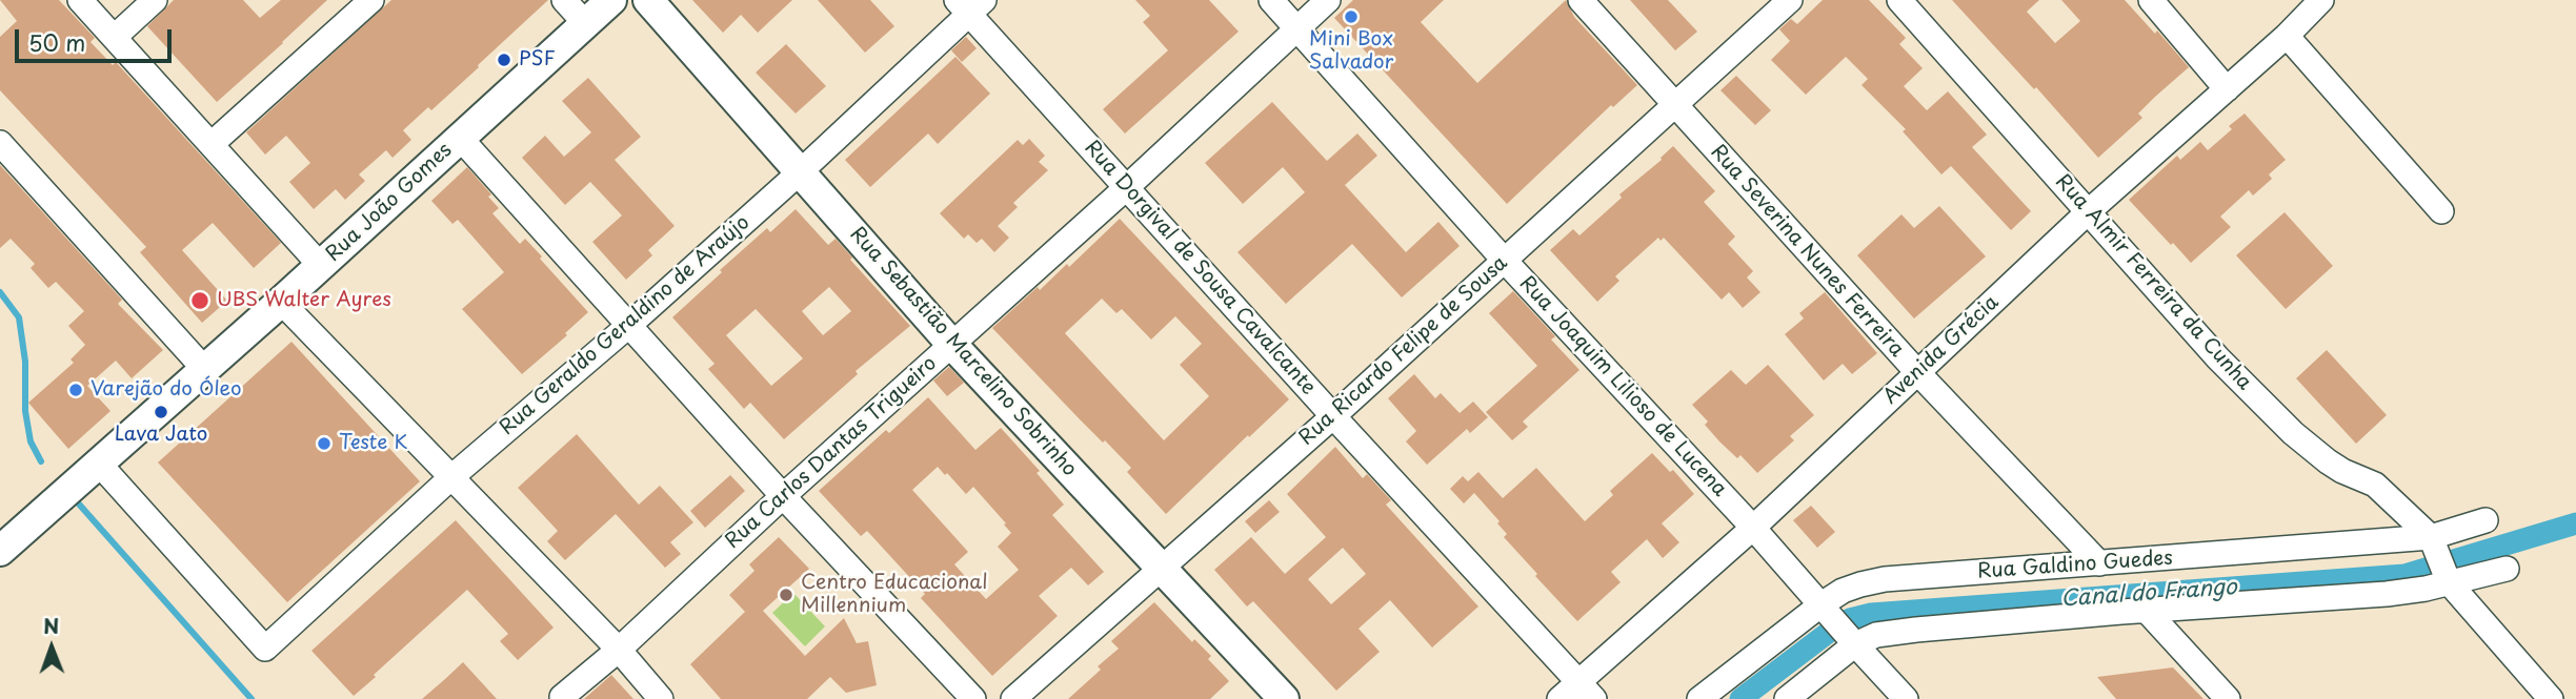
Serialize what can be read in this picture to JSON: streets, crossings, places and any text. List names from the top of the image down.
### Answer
{
  "streets": {
    "street": [
      "Rua João Gomes",
      "Rua Severina Nunes Ferreira",
      "Rua Dorgival de Sousa Cavalcante",
      "Rua Almir Ferreira da Cunha",
      "Rua Geraldo Geraldino de Araújo",
      "Avenida Grécia",
      "Rua Ricardo Felipe de Sousa",
      "Rua Sebastião Marcelino Sobrinho",
      "Rua Joaquim Lilioso de Lucena",
      "Rua Carlos Dantas Trigueiro",
      "Rua Galdino Guedes"
    ]
  },
  "crossings": [
    ["Rua João Gomes", "Rua Geraldo Geraldino de Araújo"],
    ["Rua Severina Nunes Ferreira", "Avenida Grécia"],
    ["Rua Severina Nunes Ferreira", "Rua Ricardo Felipe de Sousa"],
    ["Rua Severina Nunes Ferreira", "Rua Galdino Guedes"],
    ["Rua Dorgival de Sousa Cavalcante", "Rua Geraldo Geraldino de Araújo"],
    ["Rua Dorgival de Sousa Cavalcante", "Avenida Grécia"],
    ["Rua Dorgival de Sousa Cavalcante", "Rua Ricardo Felipe de Sousa"],
    ["Rua Dorgival de Sousa Cavalcante", "Rua Carlos Dantas Trigueiro"],
    ["Rua Almir Ferreira da Cunha", "Avenida Grécia"],
    ["Rua Almir Ferreira da Cunha", "Rua Galdino Guedes"],
    ["Rua Geraldo Geraldino de Araújo", "Rua Sebastião Marcelino Sobrinho"],
    ["Avenida Grécia", "Rua Joaquim Lilioso de Lucena"],
    ["Rua Ricardo Felipe de Sousa", "Rua Sebastião Marcelino Sobrinho"],
    ["Rua Ricardo Felipe de Sousa", "Rua Joaquim Lilioso de Lucena"],
    ["Rua Sebastião Marcelino Sobrinho", "Rua Carlos Dantas Trigueiro"],
    ["Rua Joaquim Lilioso de Lucena", "Rua Carlos Dantas Trigueiro"],
    ["Rua Joaquim Lilioso de Lucena", "Rua Galdino Guedes"]
  ],
  "water": ["Canal do Frango"],
  "places": [
    "Mini Box Salvador",
    "PSF",
    "UBS Walter Ayres",
    "Varejão do Óleo",
    "Lava Jato",
    "Teste K",
    "Centro Educacional Millennium"
  ],
  "scale_bar": "50 m",
  "north": "top"
}
